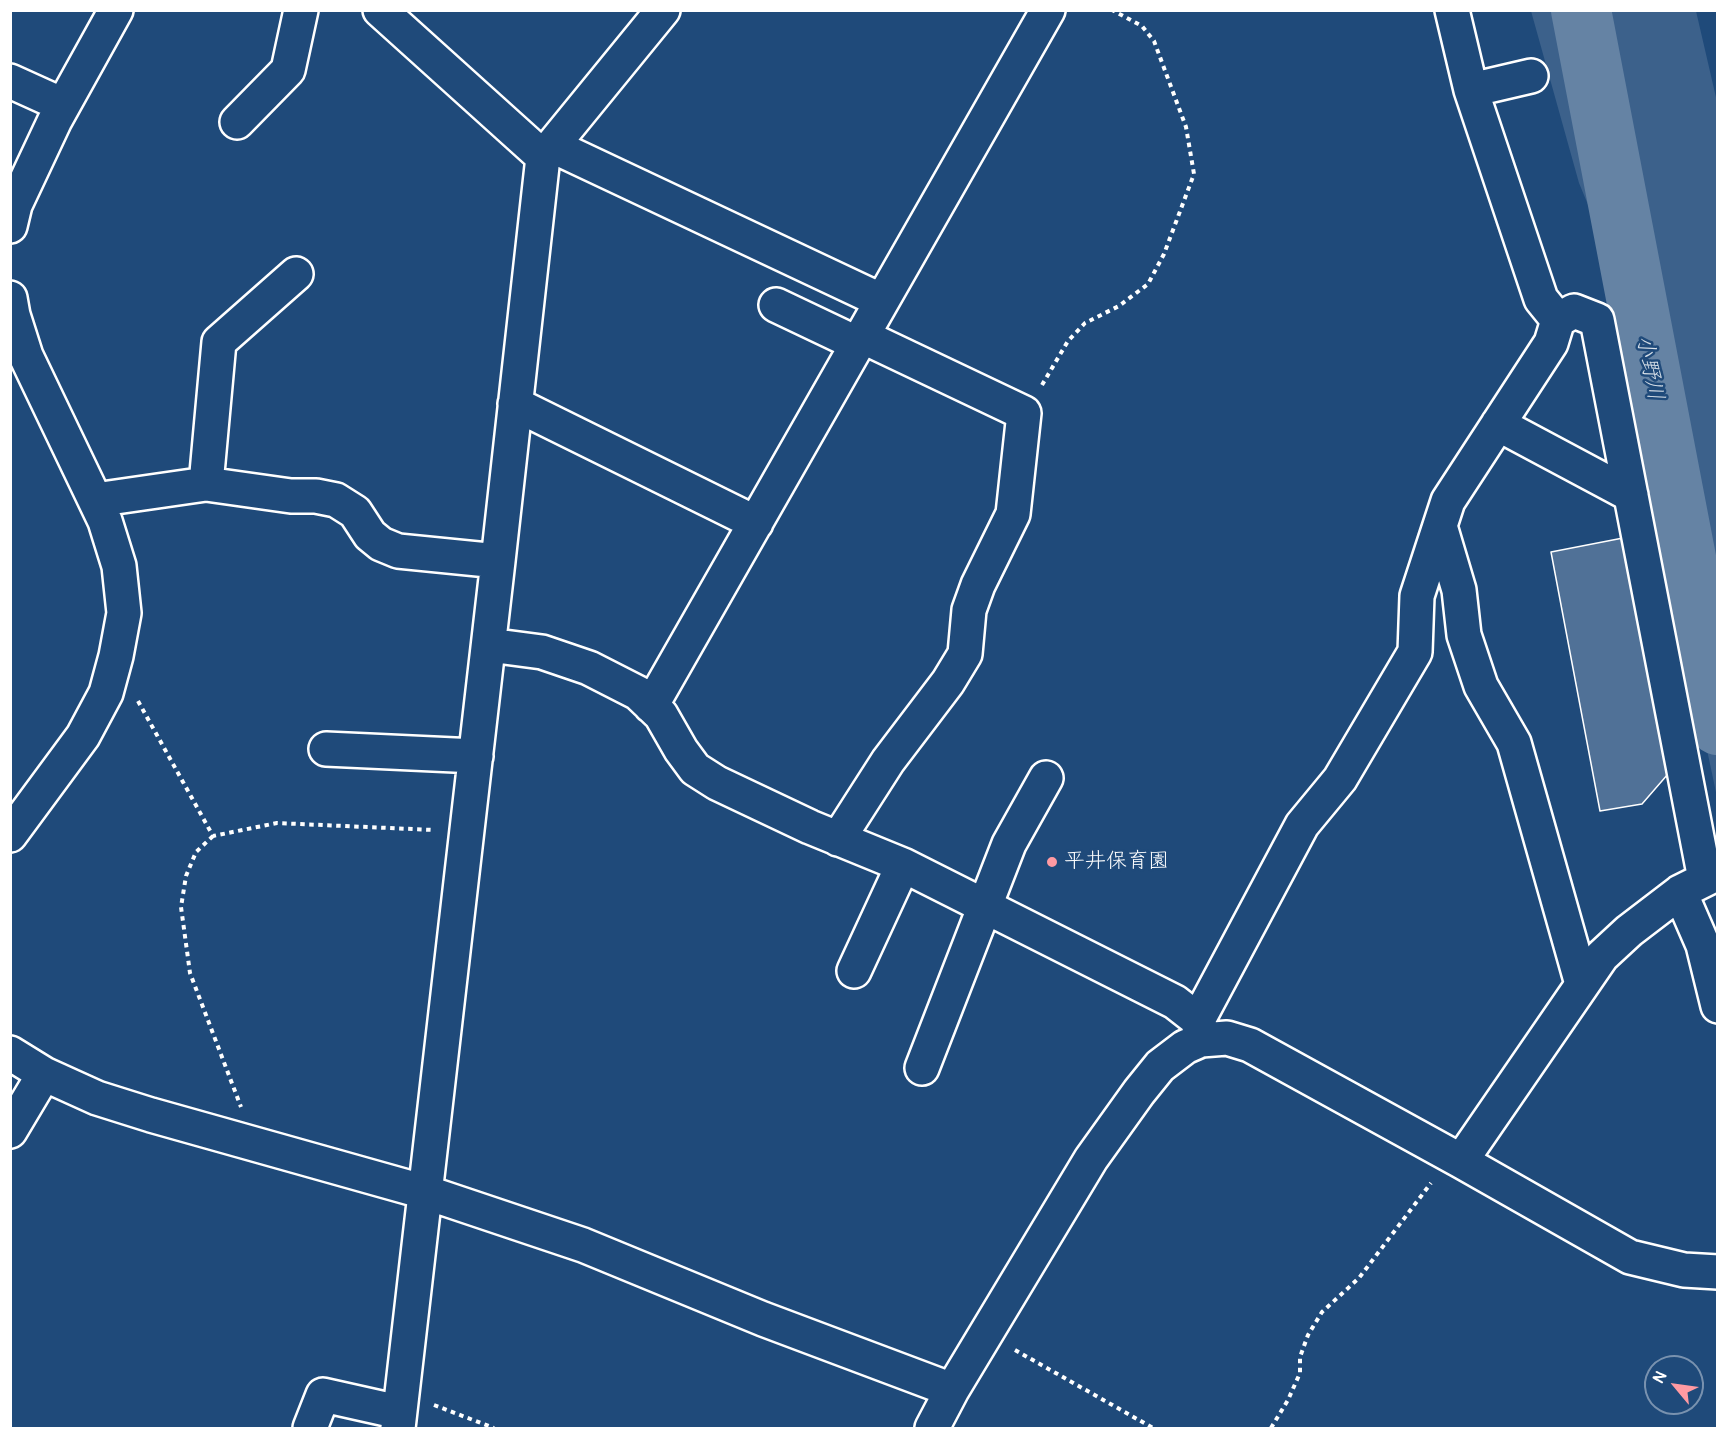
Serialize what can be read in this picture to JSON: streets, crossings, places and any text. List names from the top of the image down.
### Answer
{
  "water": ["小野川"],
  "places": ["平井保育園"],
  "north": "top left"
}
